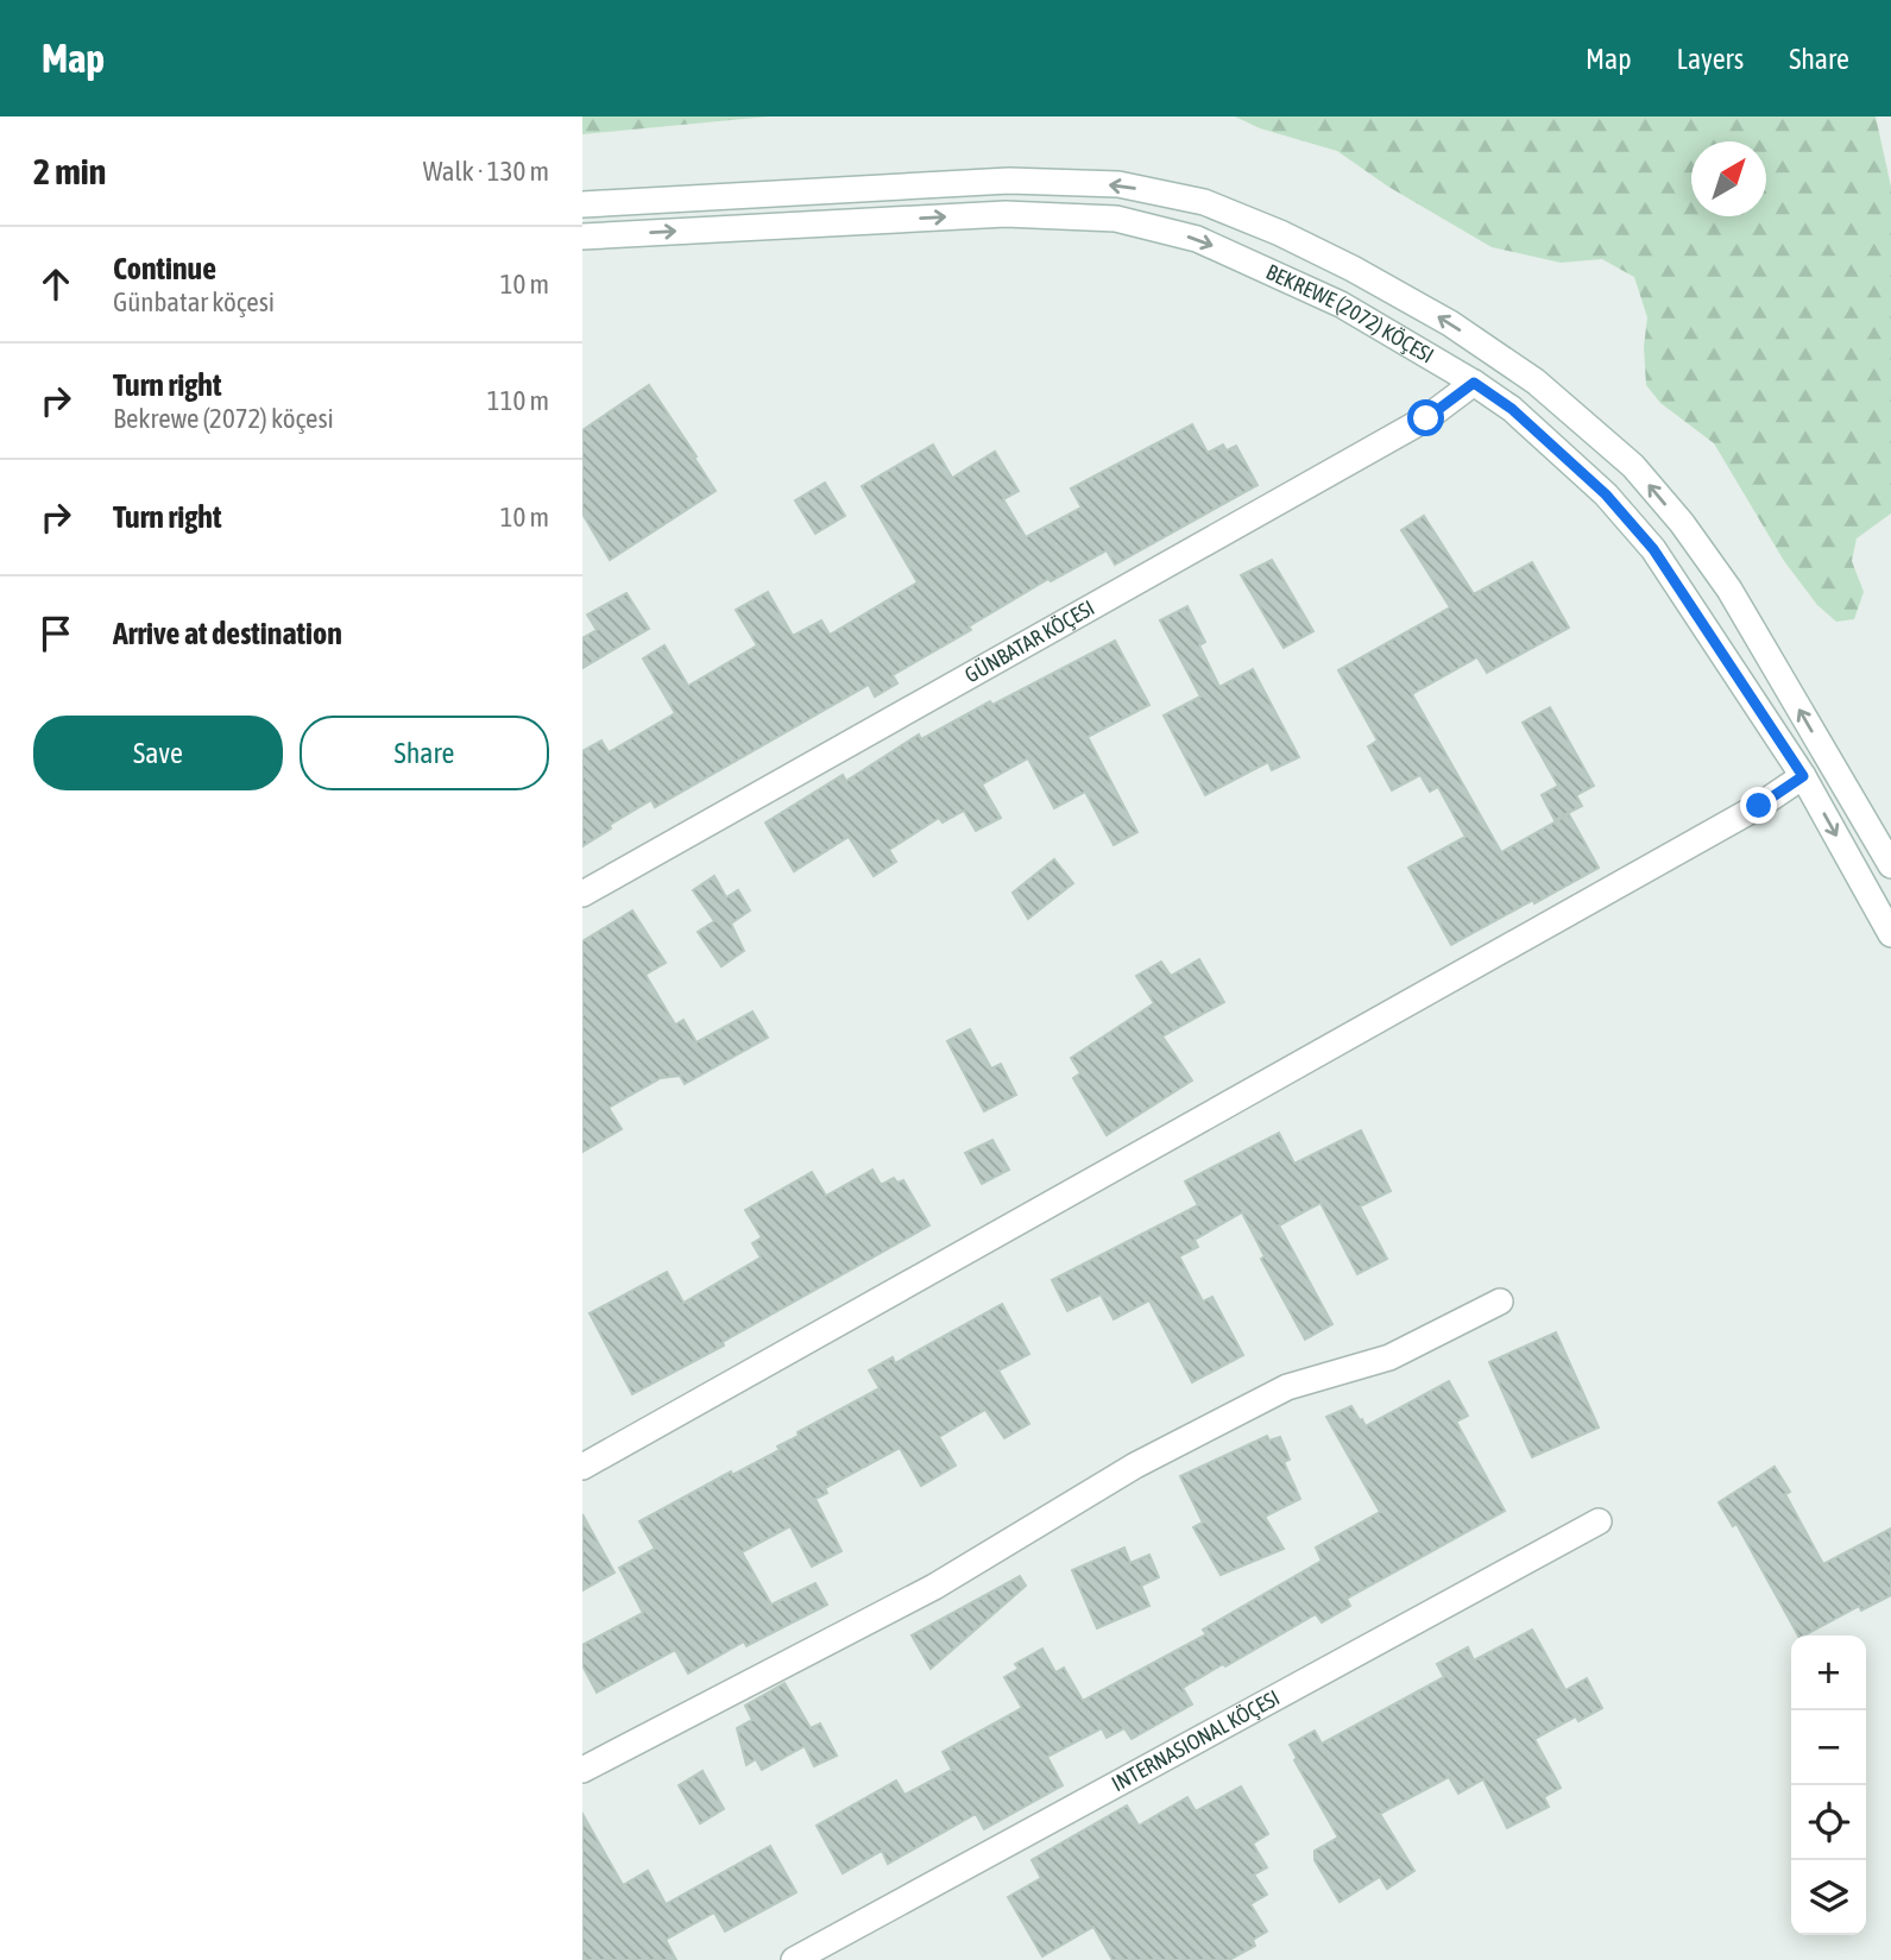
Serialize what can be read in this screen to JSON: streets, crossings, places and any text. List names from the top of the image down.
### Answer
{
  "streets": {
    "street": ["BEKREWE (2072) KÖÇESI", "GÜNBATAR KÖÇESI", "INTERNASIONAL KÖÇESI"]
  },
  "crossings": [
    ["BEKREWE (2072) KÖÇESI", "GÜNBATAR KÖÇESI"]
  ],
  "north": "top right",
  "page": {
    "header": "Map",
    "nav": ["Map", "Layers", "Share"],
    "heading": ["2 min", "Walk · 130 m"],
    "list": [
      ["Continue", "Günbatar köçesi", "10 m"],
      ["Turn right", "Bekrewe (2072) köçesi", "110 m"],
      ["Turn right", "10 m"],
      "Arrive at destination"
    ],
    "buttons": ["Save", "Share"],
    "map_buttons": ["+", "−"]
  }
}
